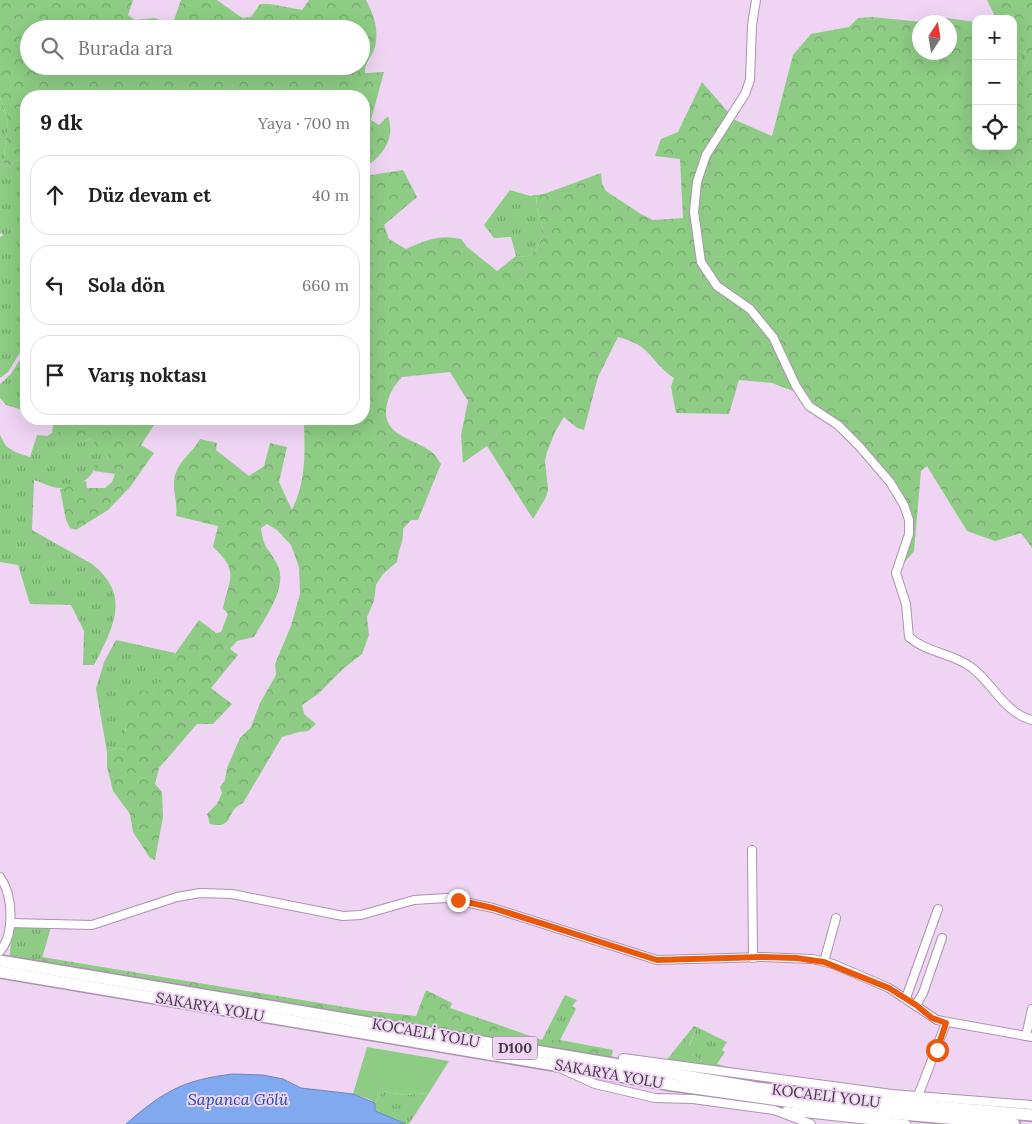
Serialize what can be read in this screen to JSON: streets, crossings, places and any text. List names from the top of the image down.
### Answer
{
  "streets": {
    "highway": ["SAKARYA YOLU", "KOCAELİ YOLU", "D100"]
  },
  "water": ["Sapanca Gölü"],
  "north": "top",
  "page": {
    "map_buttons": ["+", "−"],
    "search": "Burada ara",
    "heading": ["9 dk", "Yaya · 700 m"],
    "list": [
      ["Düz devam et", "40 m"],
      ["Sola dön", "660 m"],
      "Varış noktası"
    ]
  }
}
